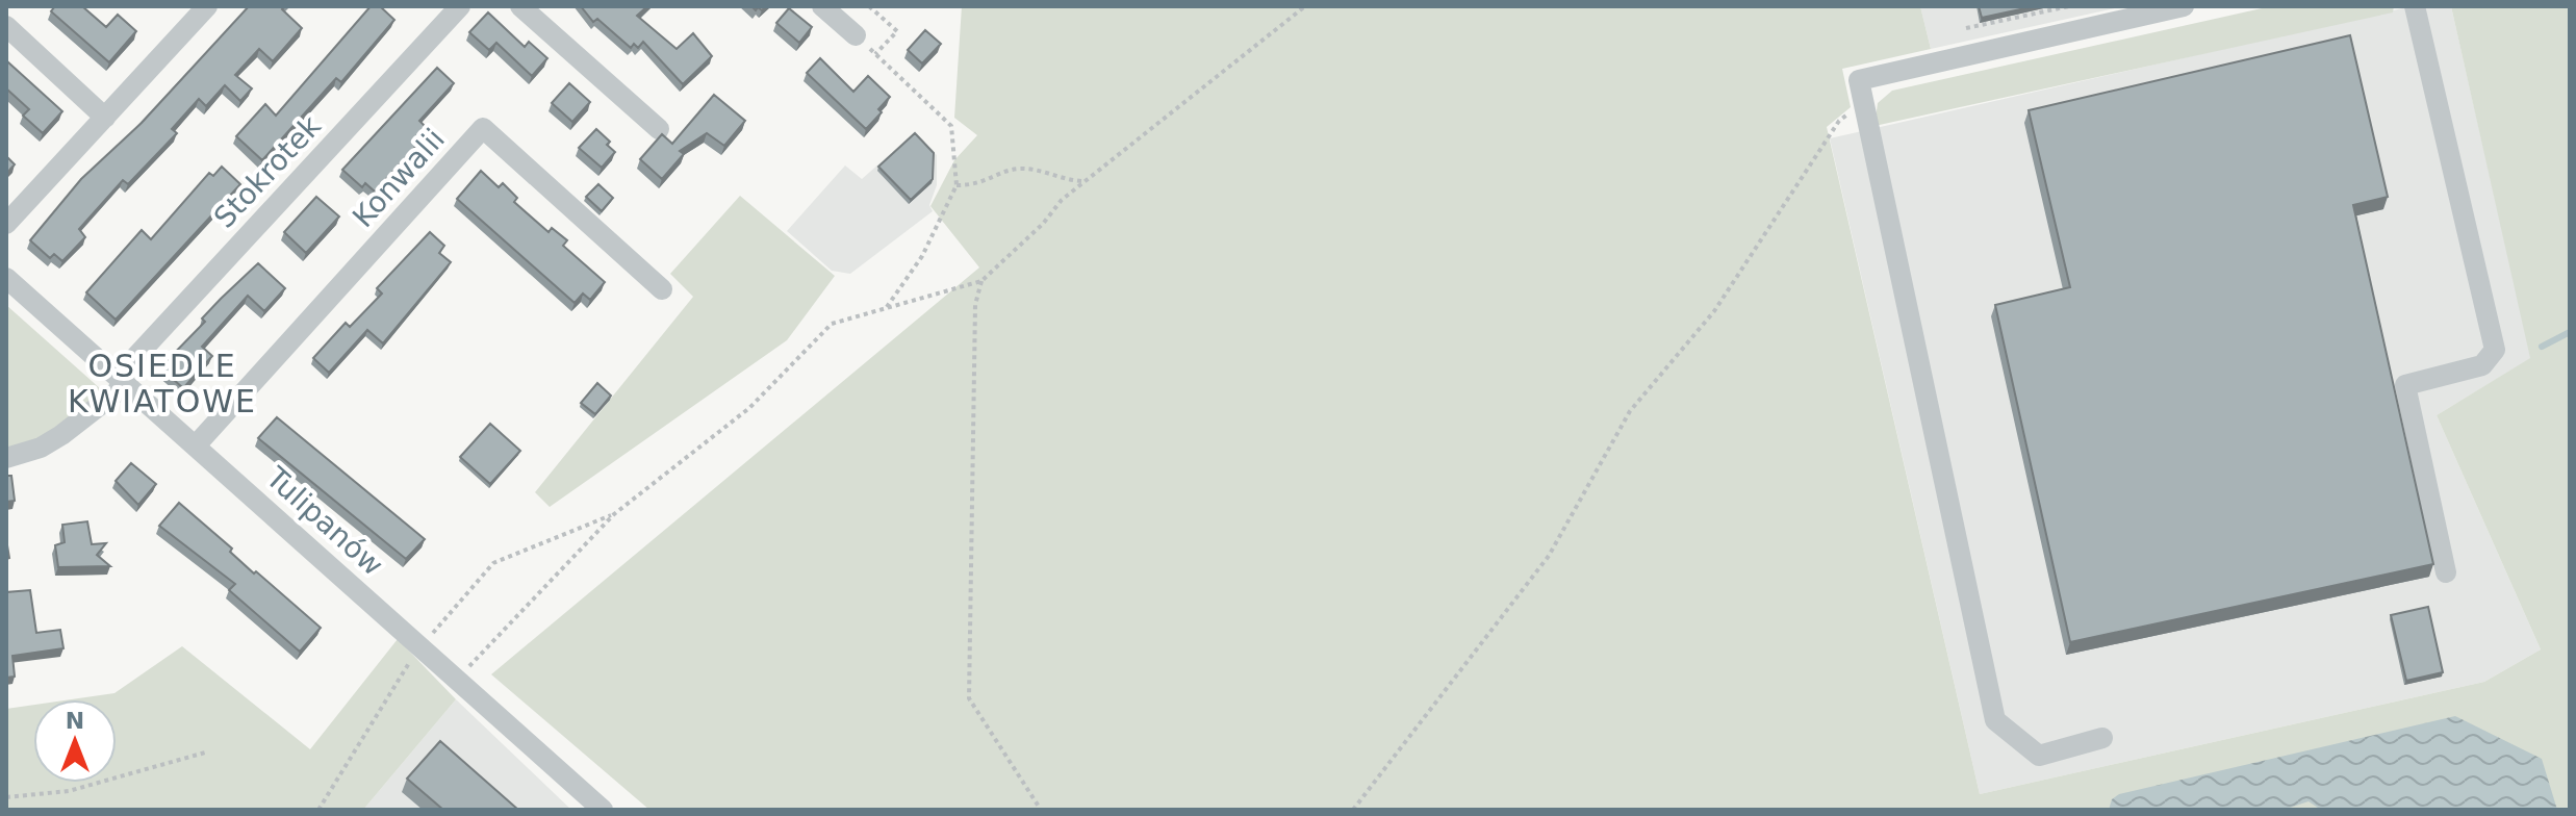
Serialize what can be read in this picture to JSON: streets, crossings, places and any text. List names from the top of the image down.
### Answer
{
  "streets": {
    "street": ["Stokrotek", "Konwalii", "Tulipanów"]
  },
  "crossings": [
    ["Stokrotek", "Tulipanów"],
    ["Konwalii", "Tulipanów"]
  ],
  "districts": ["OSIEDLE KWIATOWE"],
  "north": "top"
}
